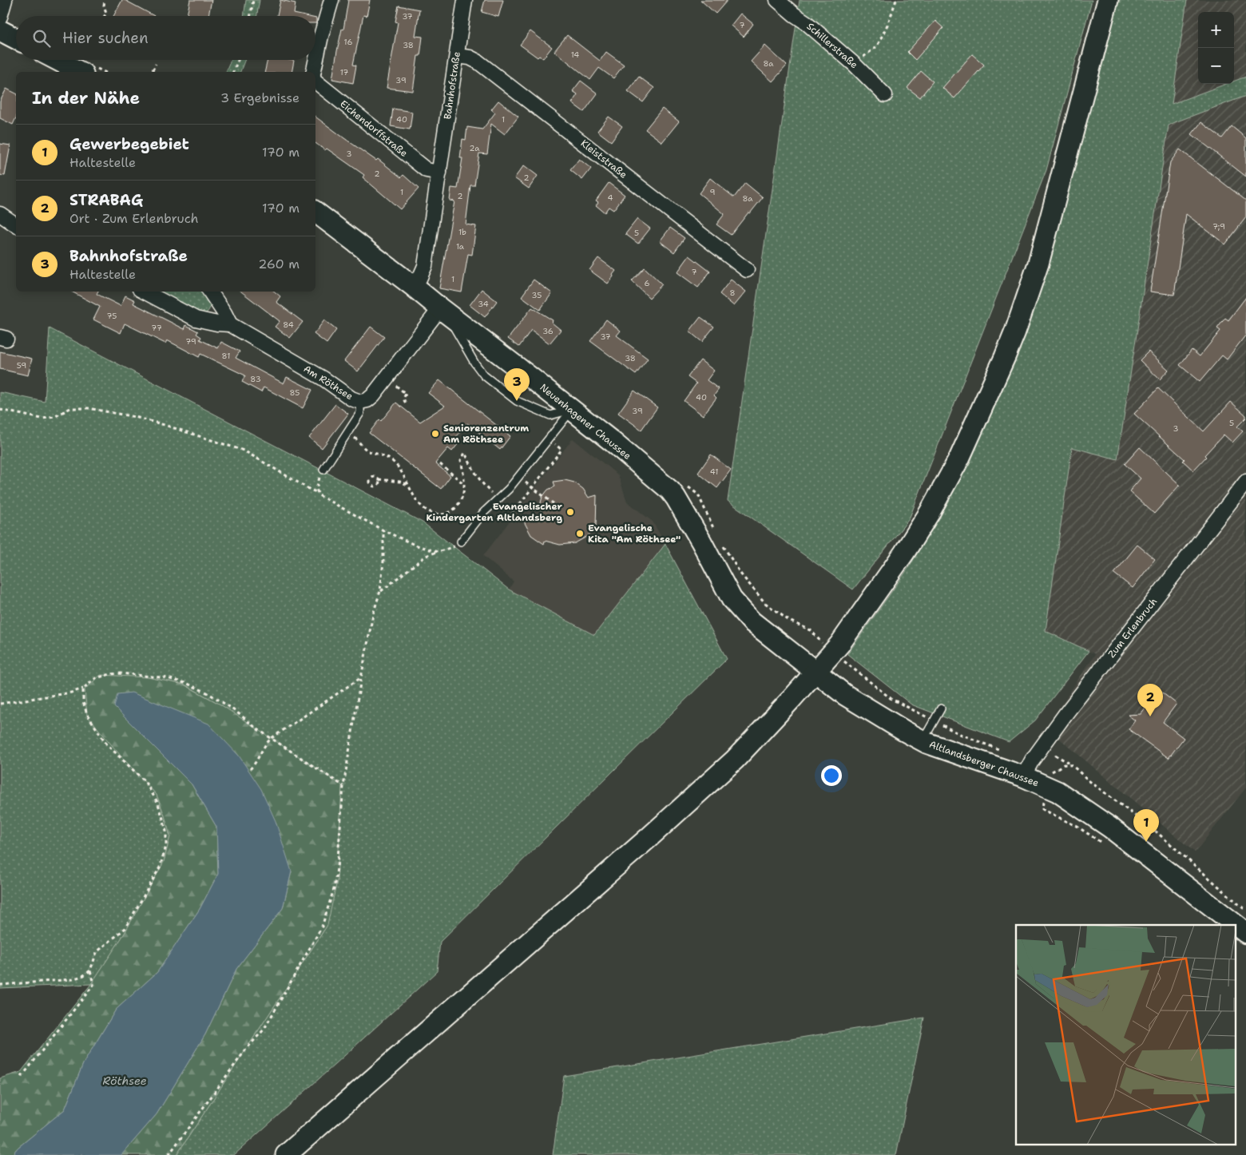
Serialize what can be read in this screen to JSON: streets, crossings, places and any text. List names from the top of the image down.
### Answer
{
  "streets": {
    "main road": ["Neuenhagener Chaussee", "Altlandsberger Chaussee"],
    "street": [
      "Schillerstraße",
      "Bahnhofstraße",
      "Eichendorffstraße",
      "Kleiststraße",
      "Am Röthsee",
      "Zum Erlenbruch"
    ]
  },
  "crossings": [
    ["Bahnhofstraße", "Eichendorffstraße"],
    ["Bahnhofstraße", "Kleiststraße"],
    ["Bahnhofstraße", "Neuenhagener Chaussee"],
    ["Am Röthsee", "Neuenhagener Chaussee"],
    ["Neuenhagener Chaussee", "Altlandsberger Chaussee"],
    ["Zum Erlenbruch", "Altlandsberger Chaussee"]
  ],
  "water": ["Röthsee"],
  "places": ["Seniorenzentrum Am Röthsee", "Evangelischer Kindergarten Altlandsberg", "Evangelische Kita \"Am Röthsee\""],
  "house_numbers": [
    "37",
    "7",
    "16",
    "38",
    "14",
    "8a",
    "17",
    "39",
    "40",
    "1",
    "2a",
    "3",
    "2",
    "2",
    "1",
    "9",
    "2",
    "4",
    "8a",
    "7;9",
    "1b",
    "5",
    "1a",
    "7",
    "1",
    "6",
    "8",
    "35",
    "34",
    "75",
    "84",
    "77",
    "36",
    "37",
    "79",
    "81",
    "38",
    "59",
    "83",
    "85",
    "40",
    "39",
    "5",
    "3",
    "41"
  ],
  "page": {
    "map_buttons": ["+", "−"],
    "search": "Hier suchen",
    "heading": ["In der Nähe", "3 Ergebnisse"],
    "list": [
      {
        "mark": "1",
        "name": "Gewerbegebiet",
        "note": "Haltestelle",
        "value": "170 m"
      },
      {
        "mark": "2",
        "name": "STRABAG",
        "note": "Ort · Zum Erlenbruch",
        "value": "170 m"
      },
      {
        "mark": "3",
        "name": "Bahnhofstraße",
        "note": "Haltestelle",
        "value": "260 m"
      }
    ],
    "pins": ["3", "2", "1"]
  }
}
